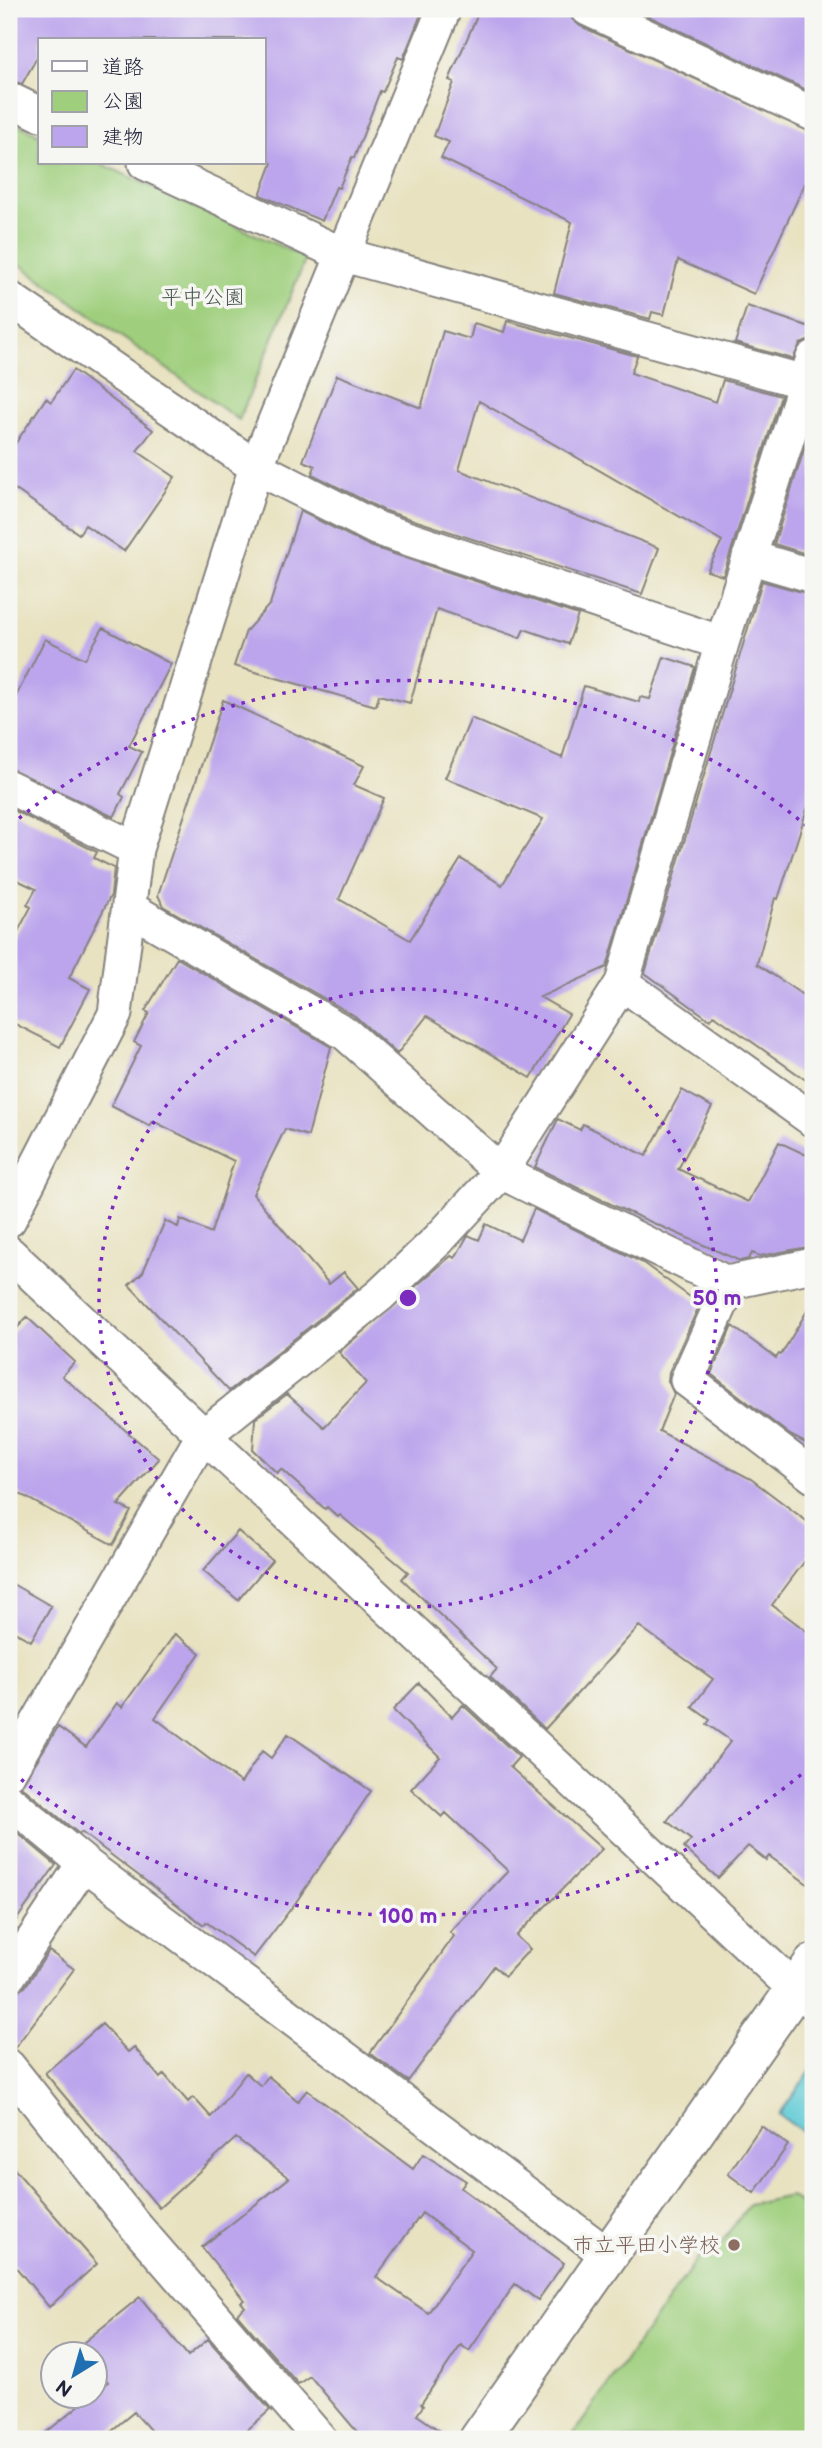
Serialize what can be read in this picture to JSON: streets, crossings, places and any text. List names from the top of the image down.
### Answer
{
  "parks": ["平中公園"],
  "places": ["市立平田小学校"],
  "legend": ["道路", "公園", "建物"],
  "north": "bottom left",
  "rings": ["50 m", "100 m"]
}
